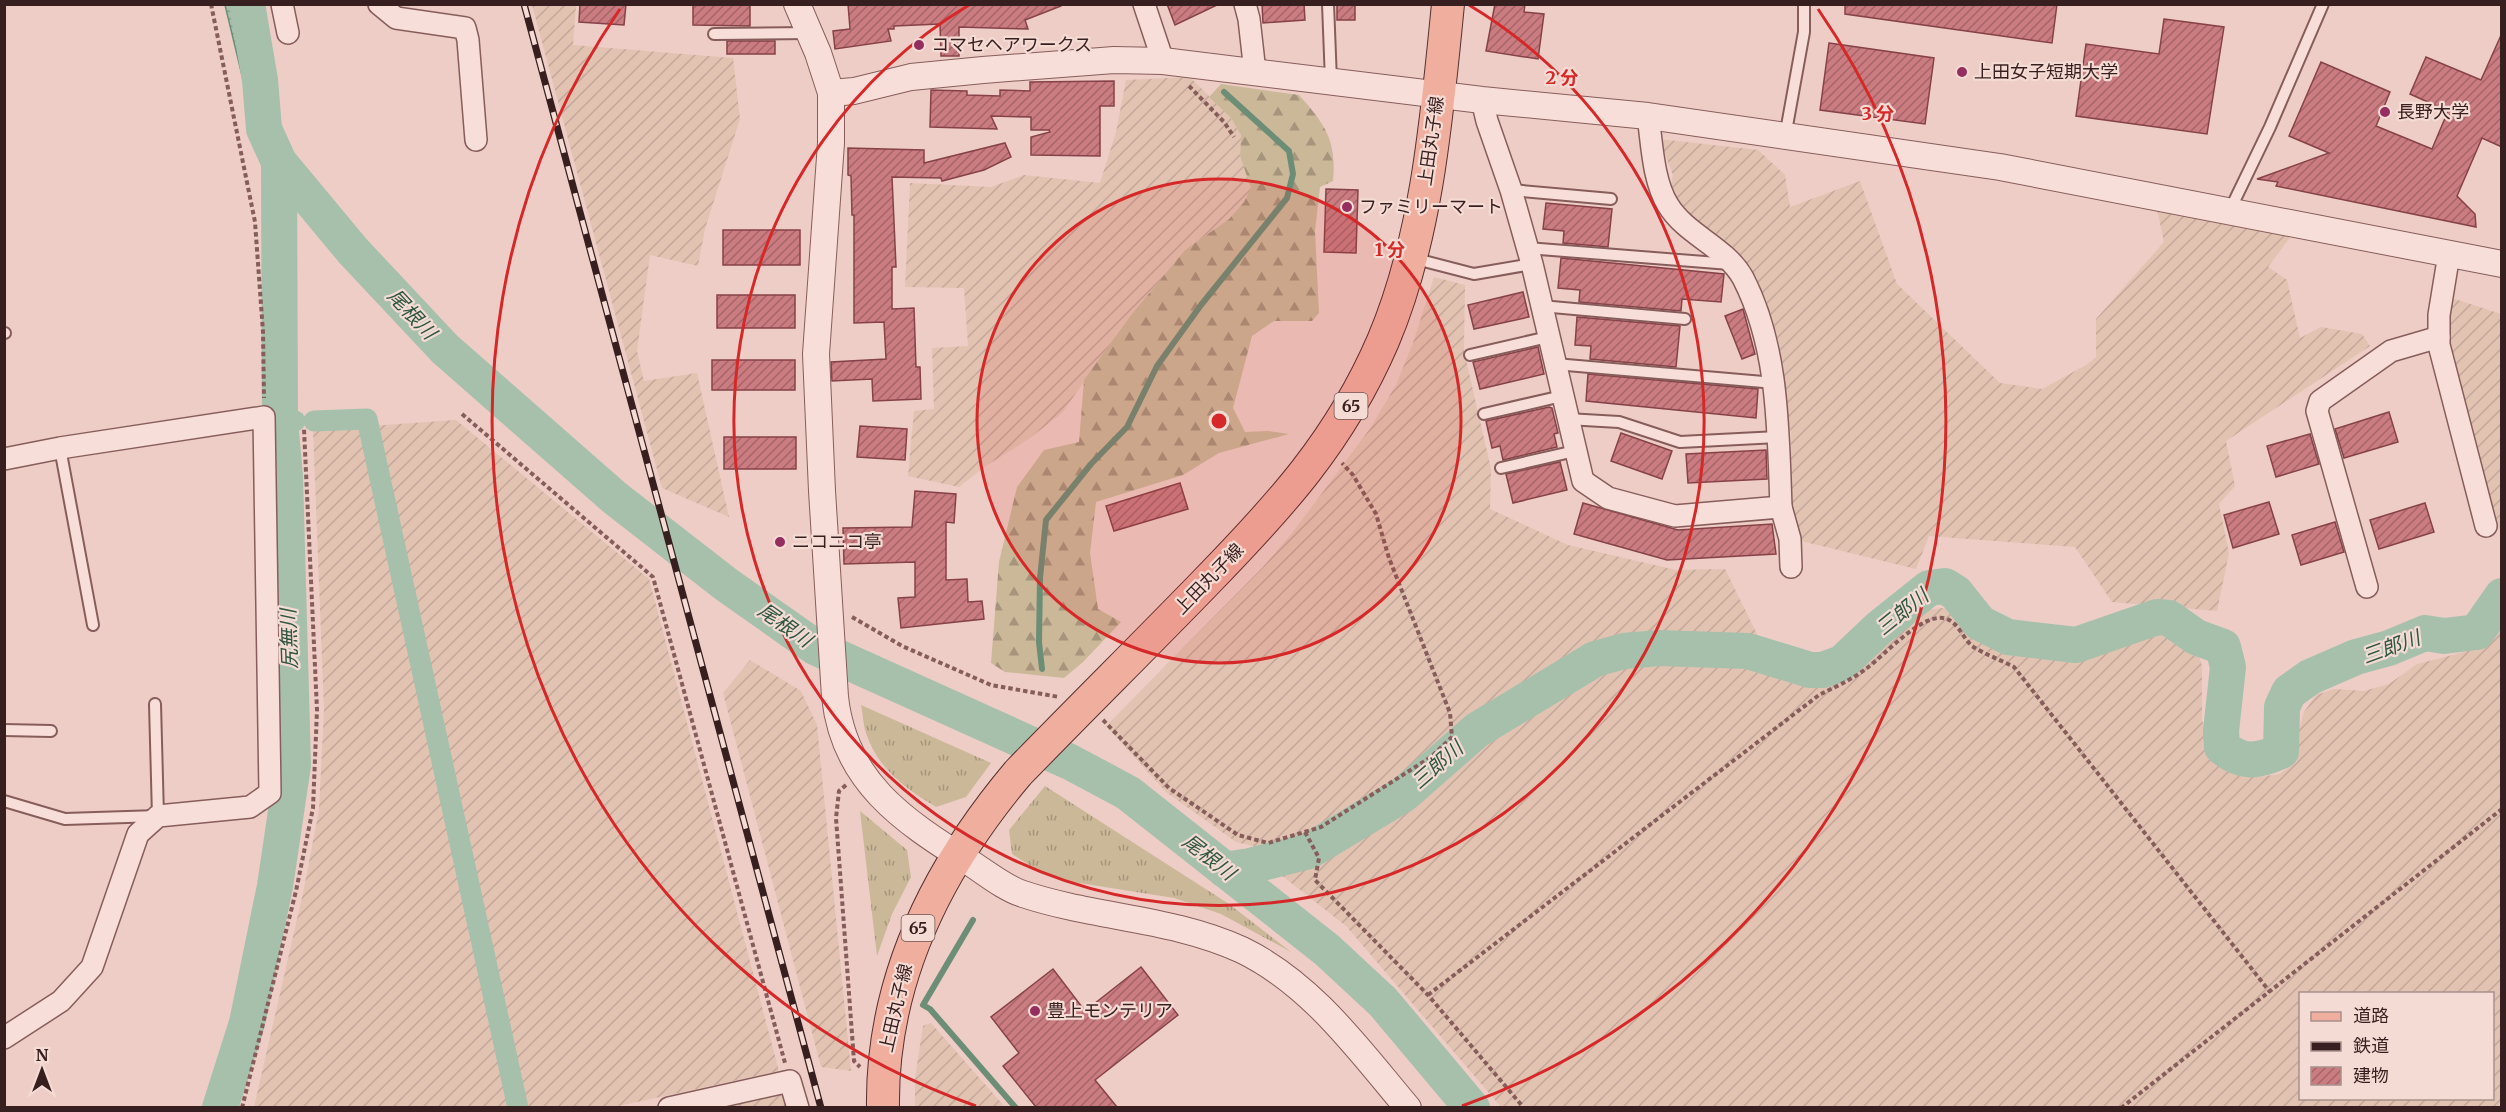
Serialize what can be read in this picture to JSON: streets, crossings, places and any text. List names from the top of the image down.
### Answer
{
  "streets": {
    "main road": ["上田丸子線", "65"]
  },
  "water": ["尾根川", "三郎川", "尻無川"],
  "places": [
    "コマセヘアワークス",
    "上田女子短期大学",
    "長野大学",
    "ファミリーマート",
    "ニコニコ亭",
    "豊上モンテリア"
  ],
  "legend": ["道路", "鉄道", "建物"],
  "north": "top",
  "rings": ["2 分", "3 分", "1 分"]
}
